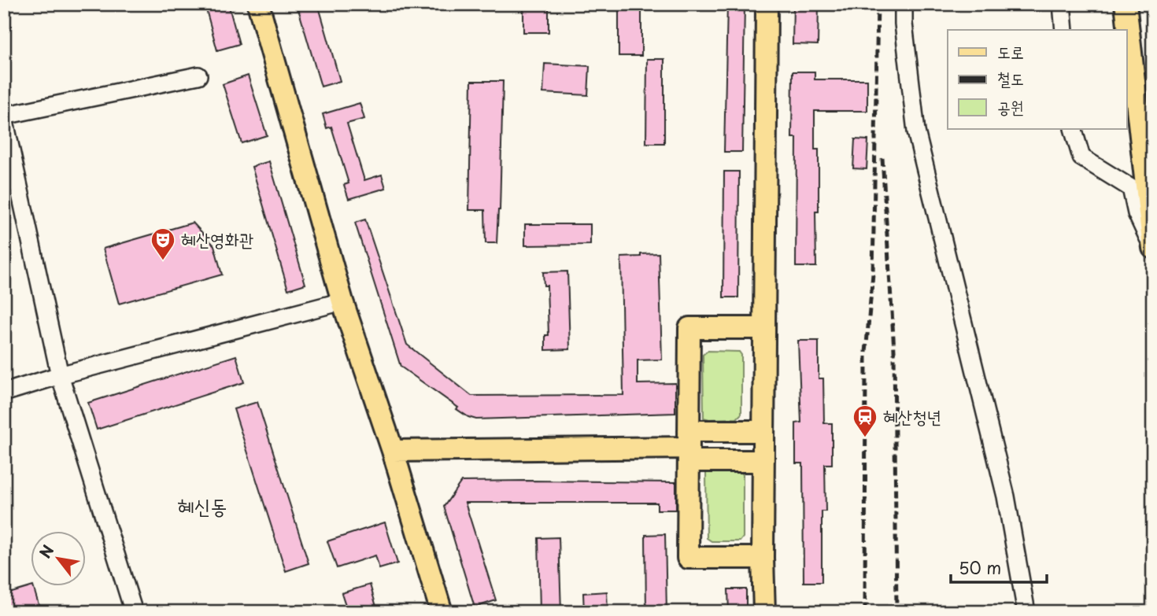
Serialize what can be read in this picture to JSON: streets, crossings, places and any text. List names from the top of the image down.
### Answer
{
  "districts": ["혜신동"],
  "places": {
    "theatre": ["혜산영화관"],
    "station": ["혜산청년"]
  },
  "legend": ["도로", "철도", "공원"],
  "scale_bar": "50 m",
  "north": "top left"
}
